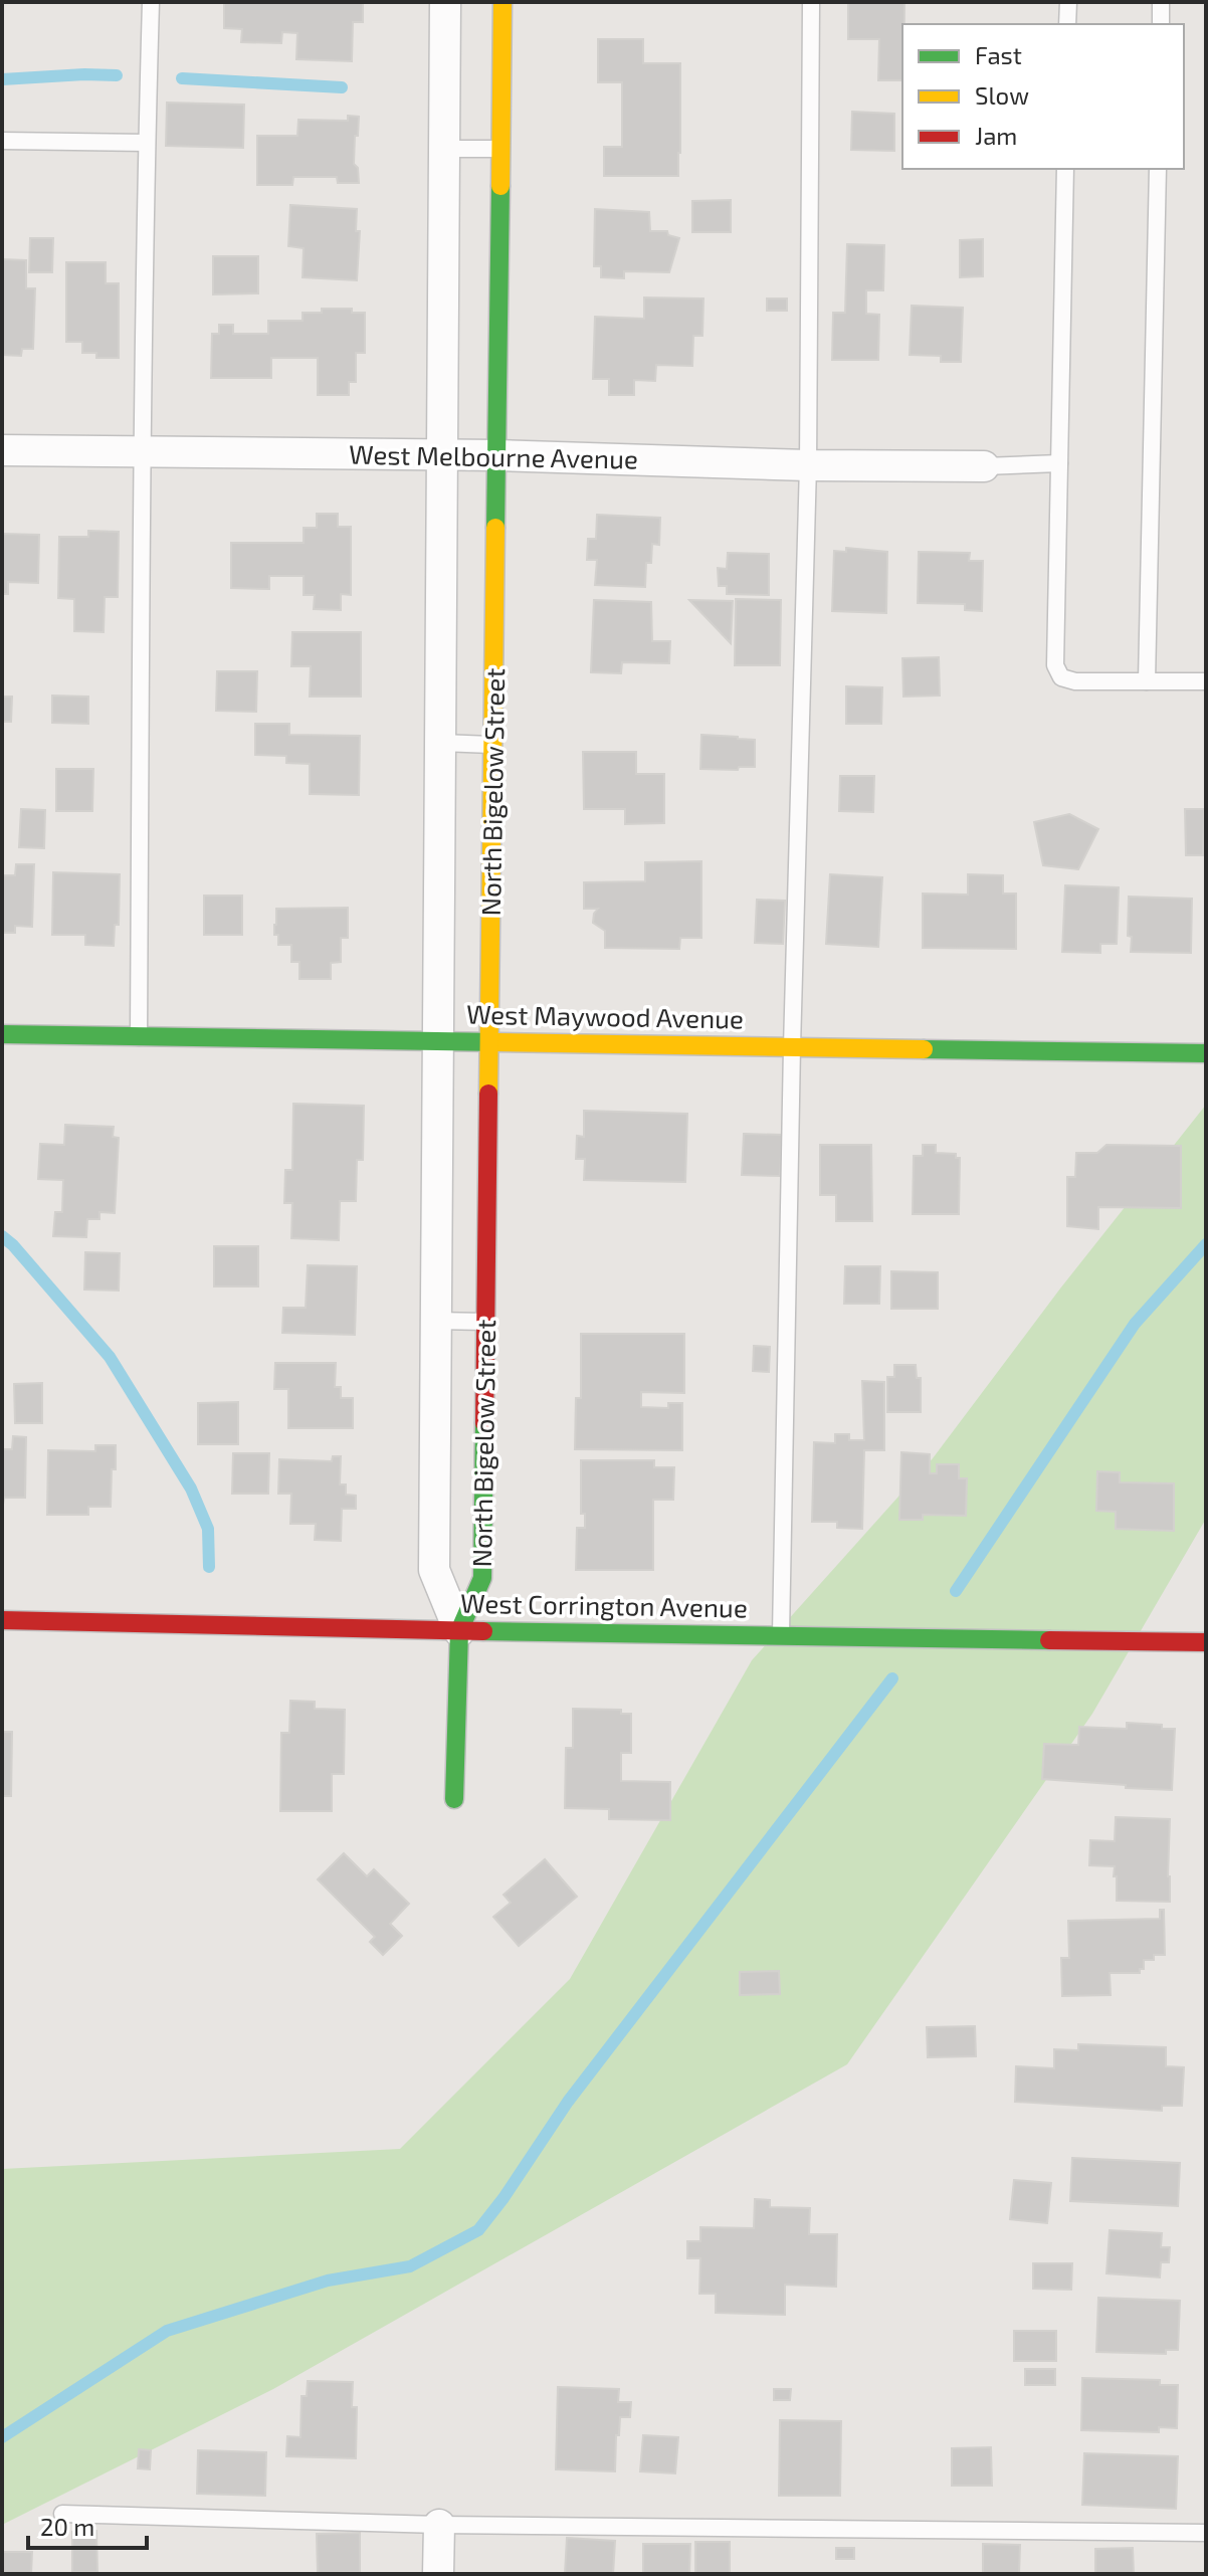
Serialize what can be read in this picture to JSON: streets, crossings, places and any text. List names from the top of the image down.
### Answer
{
  "streets": {
    "street": [
      "West Melbourne Avenue",
      "North Bigelow Street",
      "West Maywood Avenue",
      "West Corrington Avenue"
    ]
  },
  "crossings": [
    ["West Melbourne Avenue", "North Bigelow Street"],
    ["North Bigelow Street", "West Maywood Avenue"],
    ["North Bigelow Street", "West Corrington Avenue"]
  ],
  "legend": ["Fast", "Slow", "Jam"],
  "scale_bar": "20 m"
}
